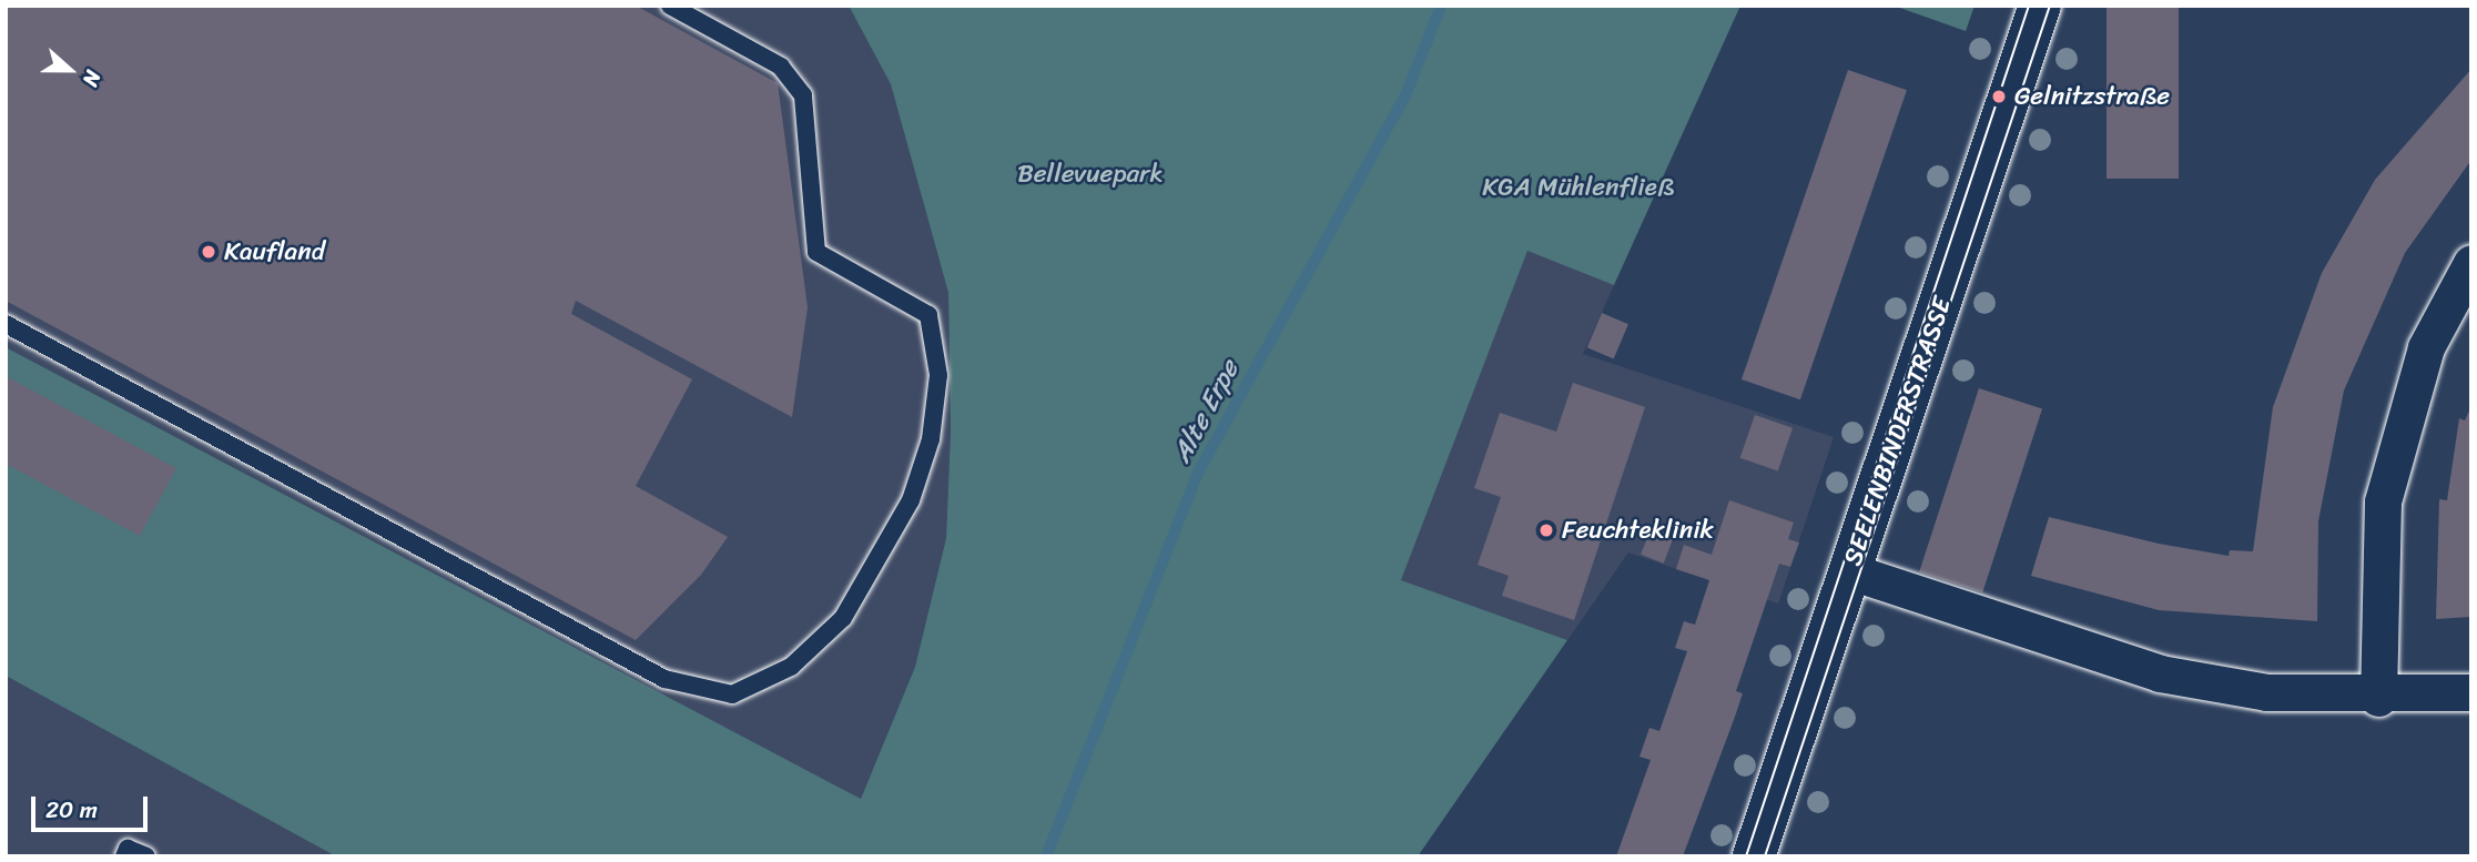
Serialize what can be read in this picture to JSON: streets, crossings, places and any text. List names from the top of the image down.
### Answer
{
  "streets": {
    "street": ["SEELENBINDERSTRASSE"]
  },
  "water": ["Alte Erpe"],
  "parks": ["Bellevuepark", "KGA Mühlenfließ"],
  "places": ["Gelnitzstraße", "Kaufland", "Feuchteklinik"],
  "scale_bar": "20 m",
  "north": "right"
}
